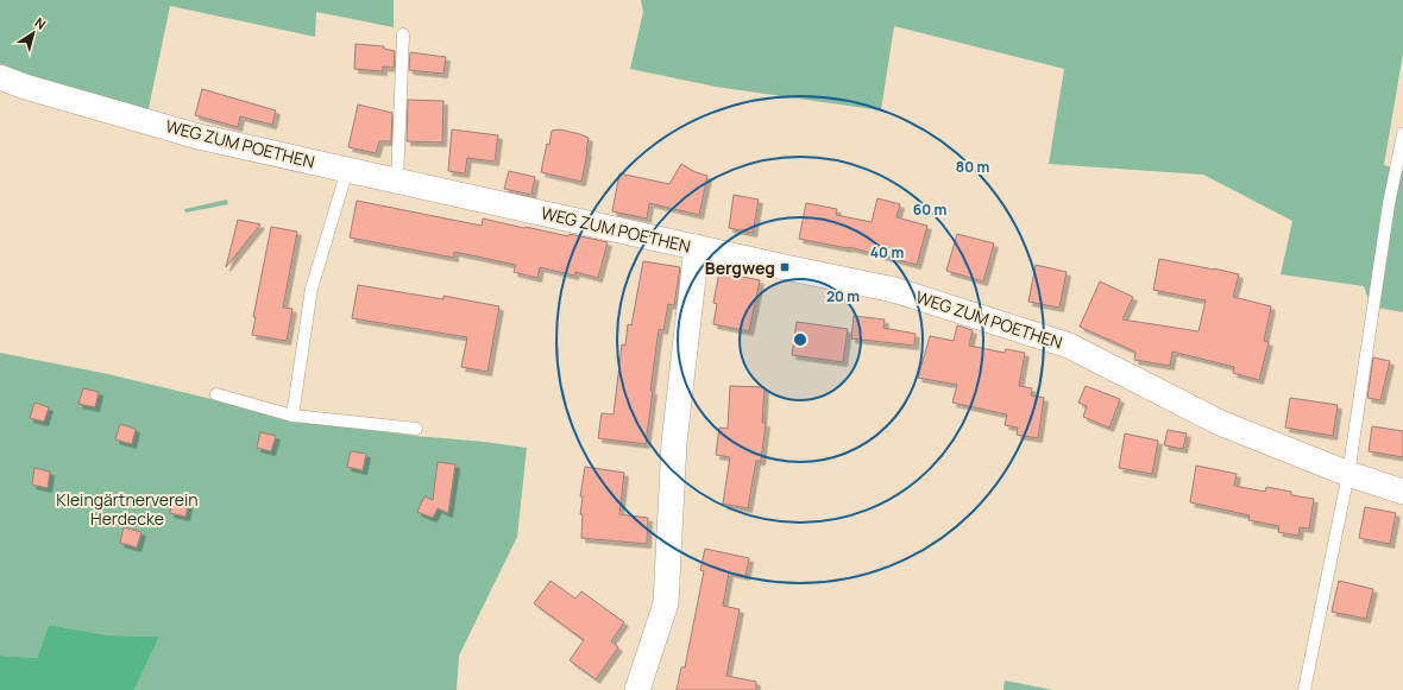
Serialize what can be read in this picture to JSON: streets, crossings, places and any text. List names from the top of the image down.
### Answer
{
  "streets": {
    "street": ["WEG ZUM POETHEN"]
  },
  "parks": ["Kleingärtnerverein Herdecke"],
  "places": {
    "transit": ["Bergweg"]
  },
  "north": "top right",
  "rings": [
    "80 m",
    "60 m",
    "40 m",
    "20 m"
  ]
}
